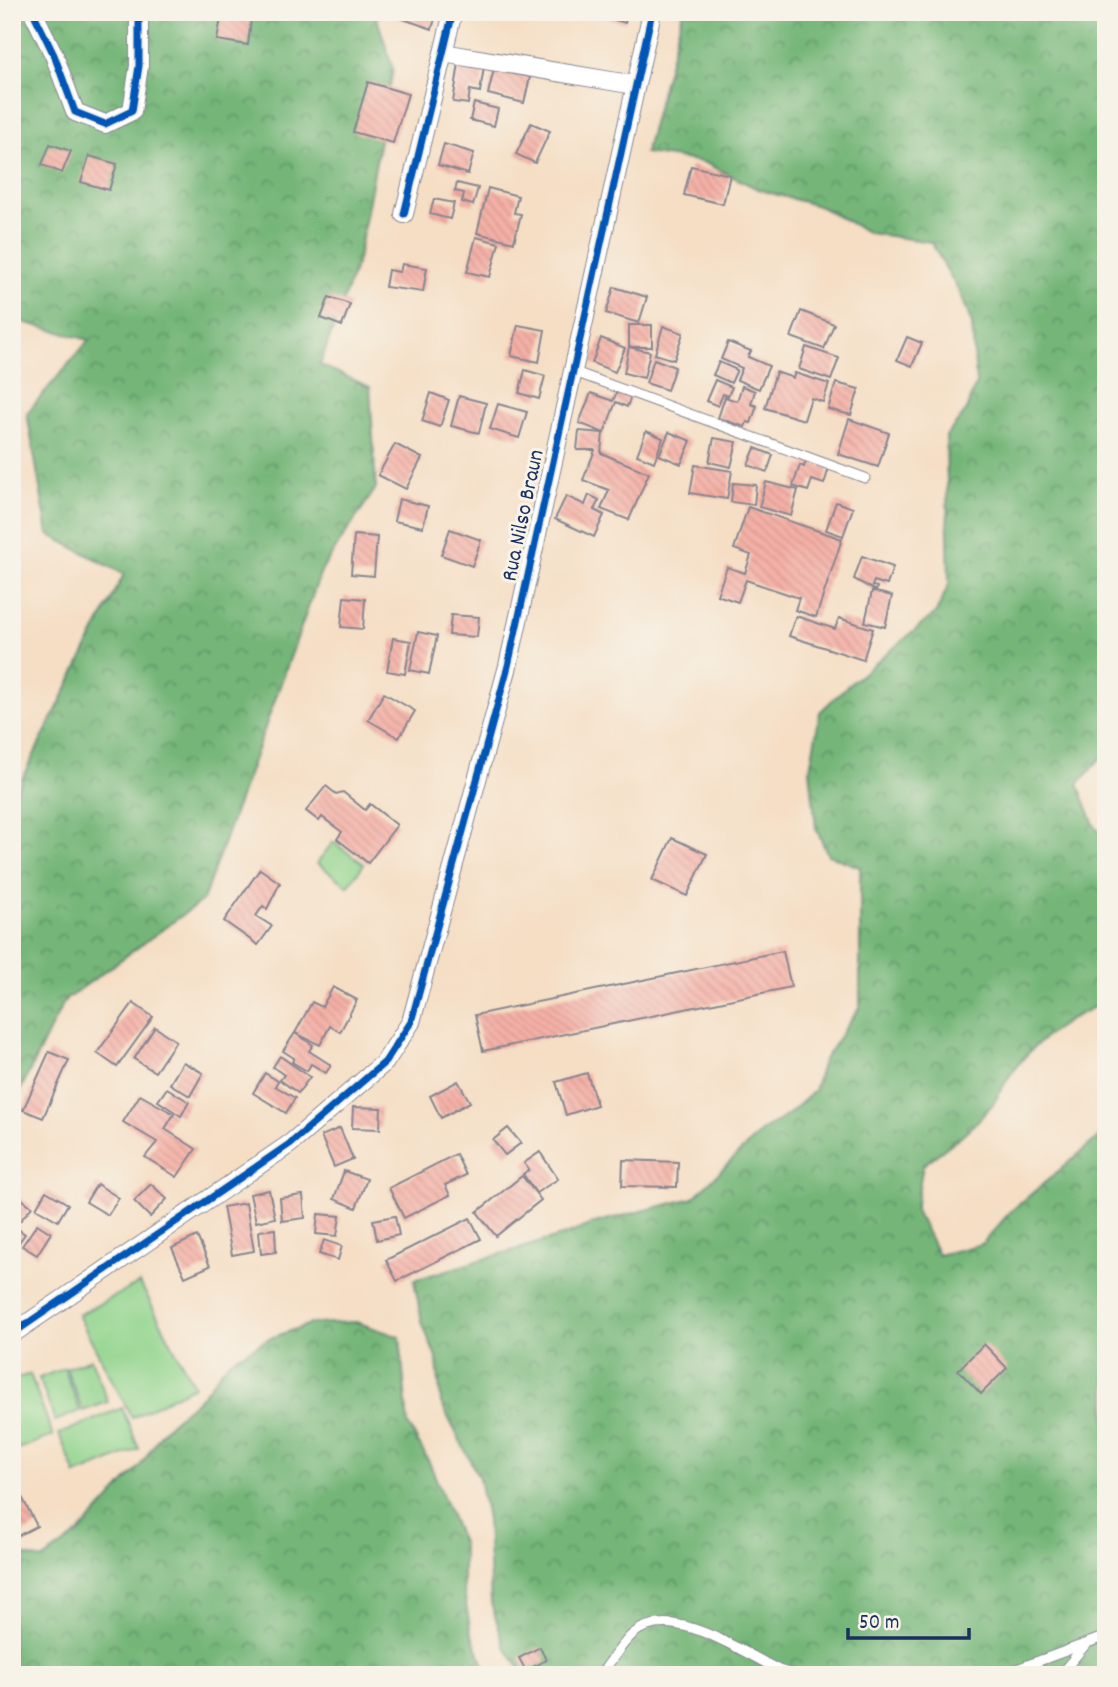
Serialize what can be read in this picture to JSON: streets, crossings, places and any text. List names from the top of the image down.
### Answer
{
  "streets": {
    "street": ["Rua Nilso Braun"]
  },
  "scale_bar": "50 m"
}
